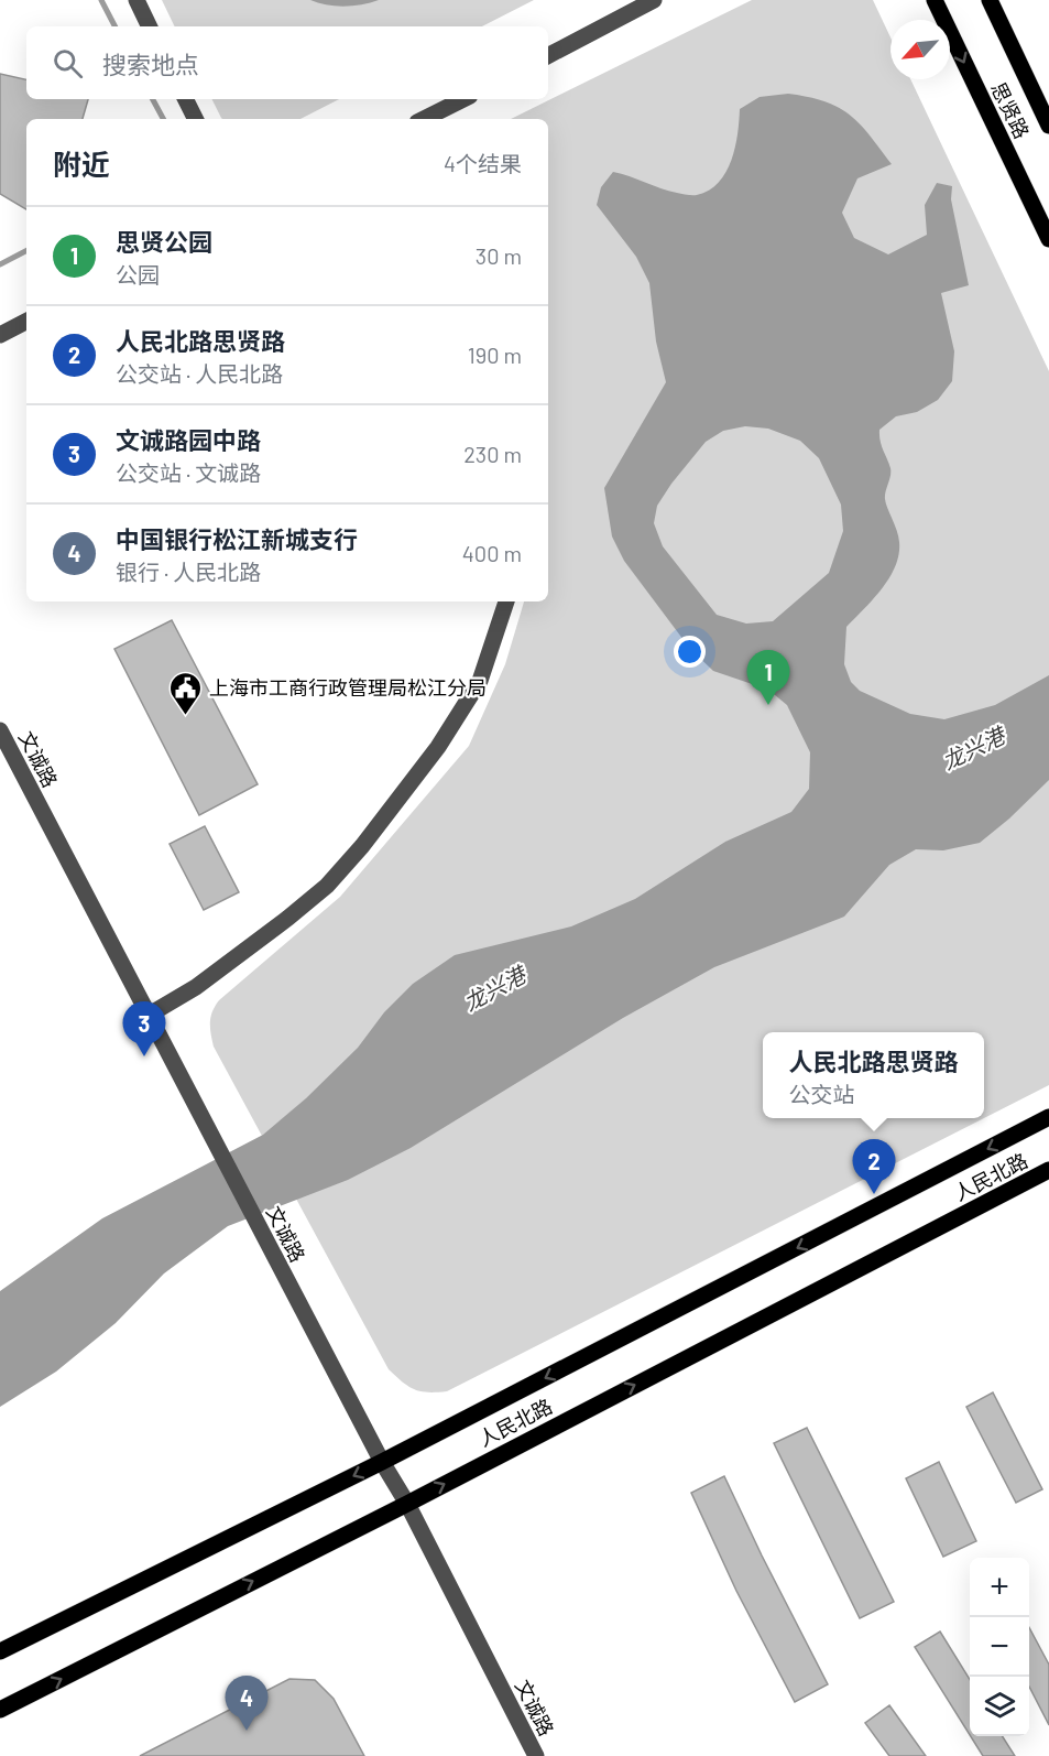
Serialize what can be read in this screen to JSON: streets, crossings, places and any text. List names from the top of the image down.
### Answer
{
  "streets": {
    "main road": ["思贤路", "人民北路"],
    "street": ["文诚路"]
  },
  "crossings": [
    ["文诚路", "人民北路"]
  ],
  "water": ["龙兴港"],
  "places": {
    "public building": ["上海市工商行政管理局松江分局"]
  },
  "north": "bottom left",
  "page": {
    "search": "搜索地点",
    "heading": ["附近", "4个结果"],
    "list": [
      {
        "mark": "1",
        "name": "思贤公园",
        "note": "公园",
        "value": "30 m"
      },
      {
        "mark": "2",
        "name": "人民北路思贤路",
        "note": "公交站 · 人民北路",
        "value": "190 m"
      },
      {
        "mark": "3",
        "name": "文诚路园中路",
        "note": "公交站 · 文诚路",
        "value": "230 m"
      },
      {
        "mark": "4",
        "name": "中国银行松江新城支行",
        "note": "银行 · 人民北路",
        "value": "400 m"
      }
    ],
    "pins": [
      "1",
      "3",
      "2",
      "4"
    ],
    "popup": ["人民北路思贤路", "公交站"],
    "map_buttons": ["+", "−"]
  }
}
